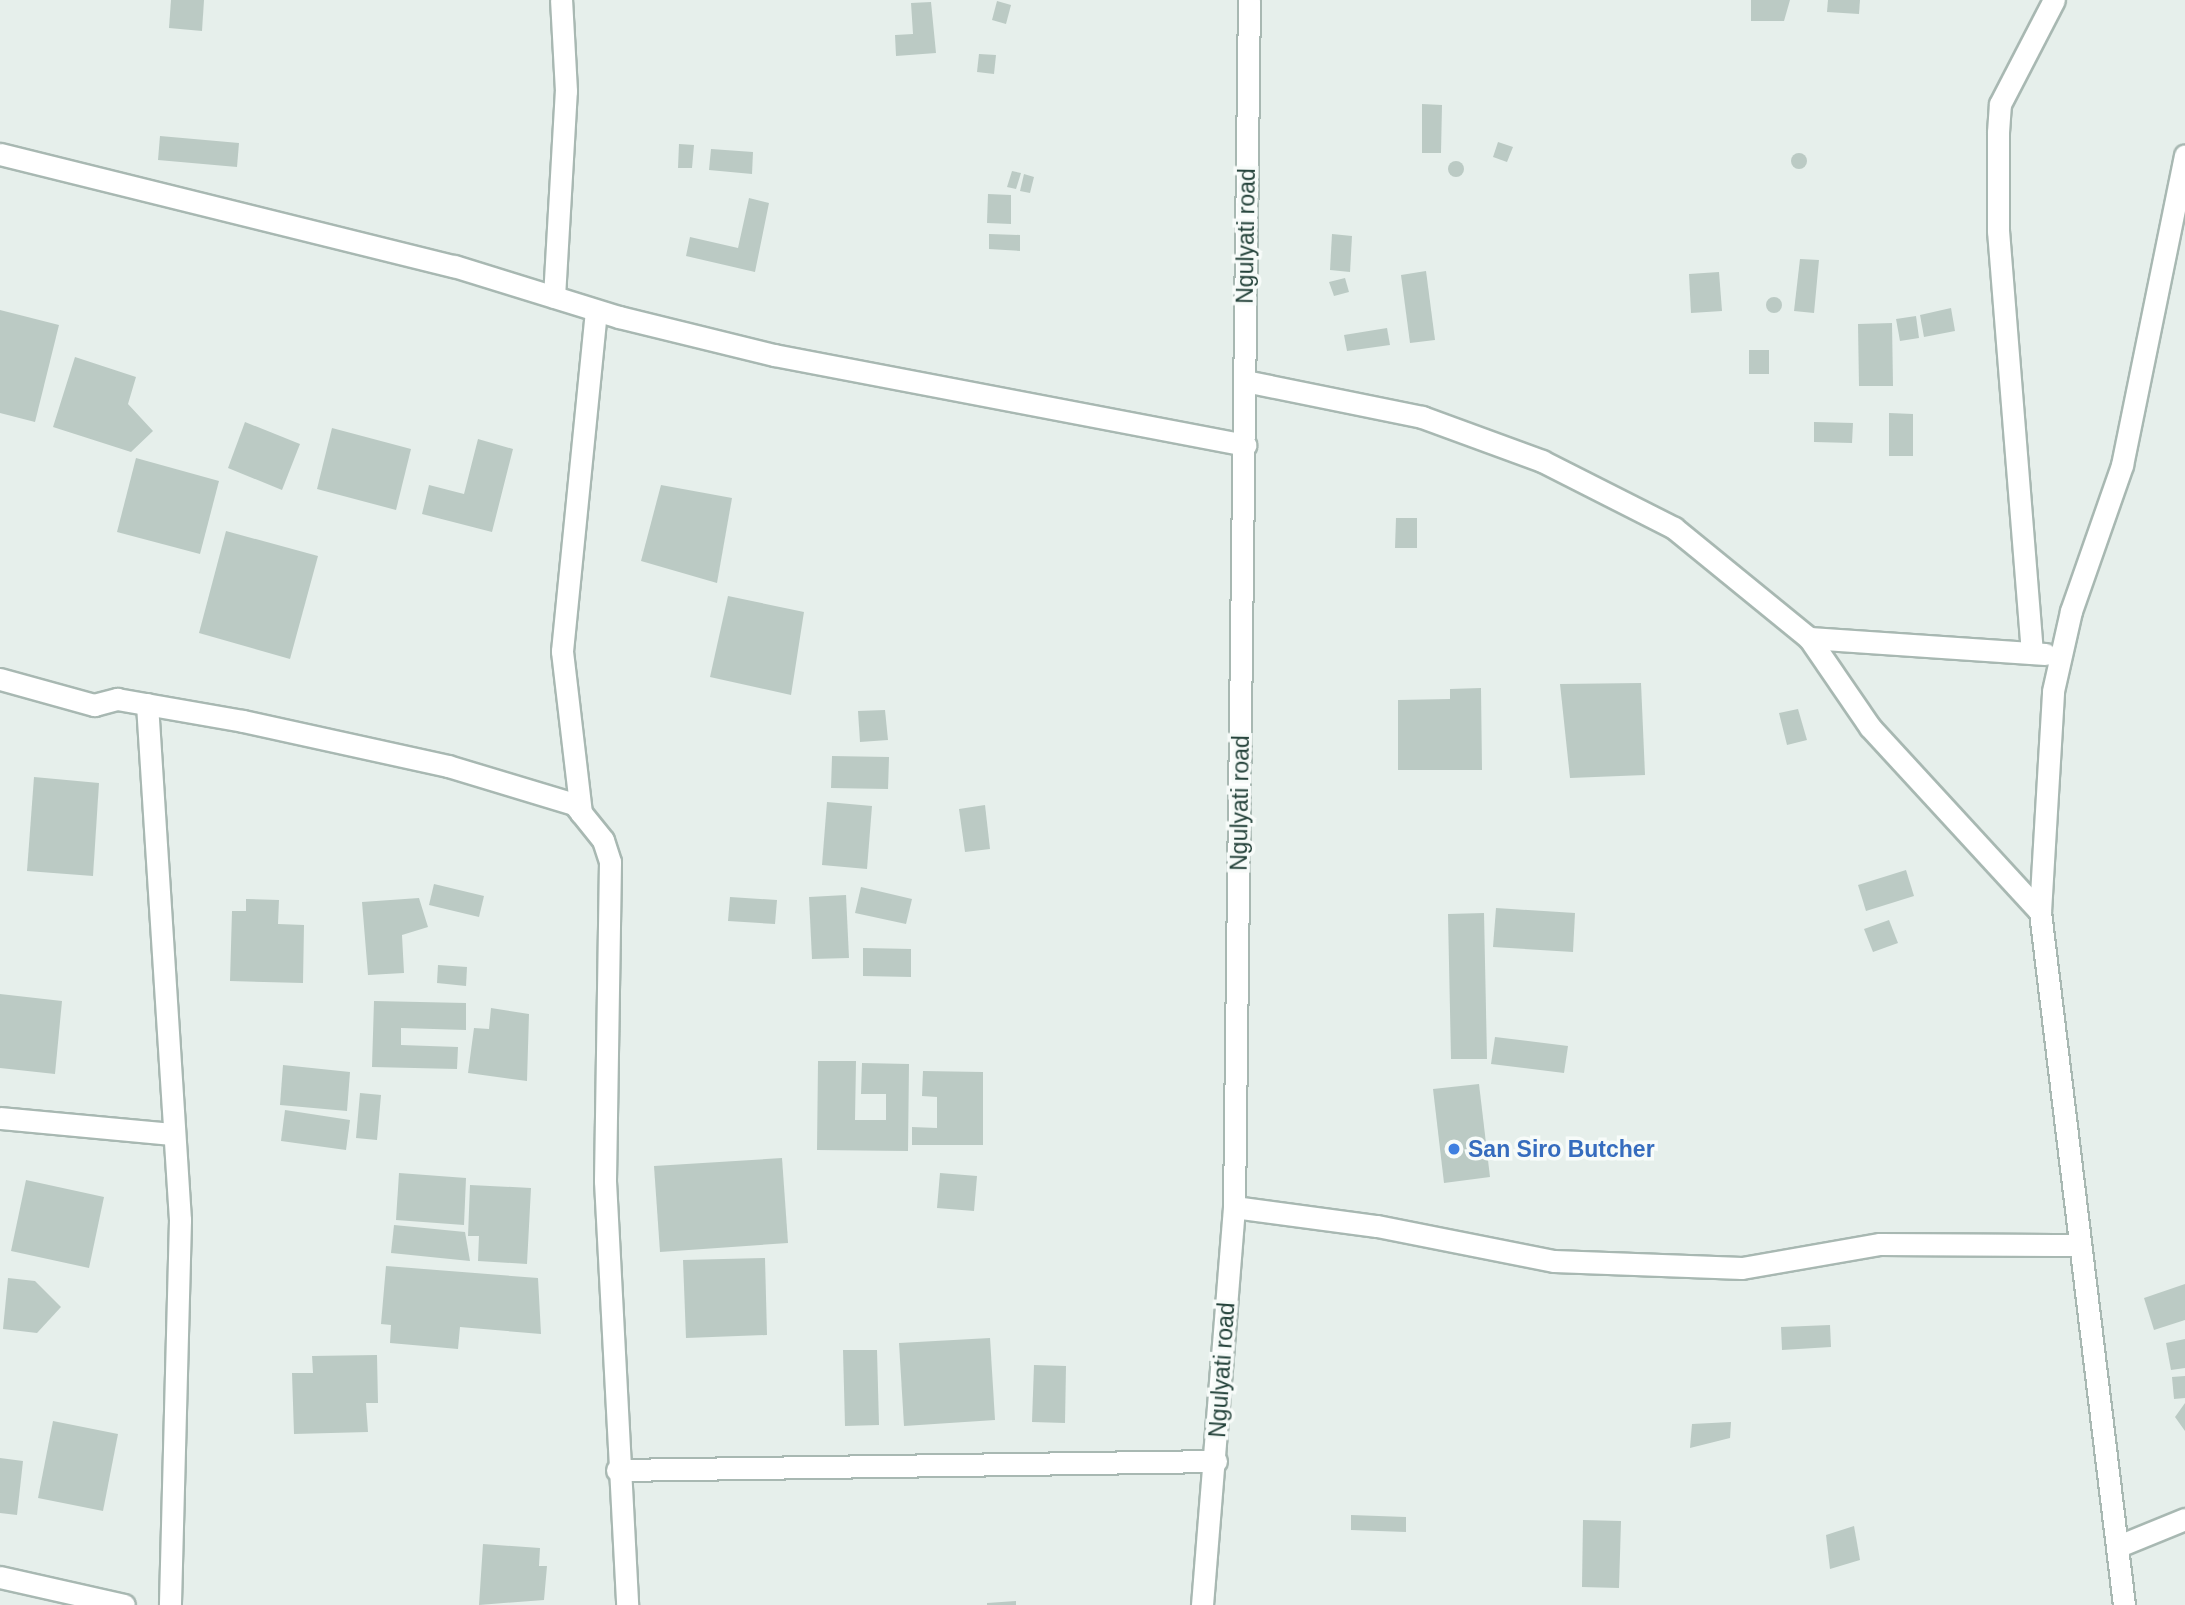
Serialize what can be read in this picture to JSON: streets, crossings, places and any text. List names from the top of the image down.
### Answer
{
  "streets": {
    "street": ["Ngulyati road"]
  },
  "places": ["San Siro Butcher"]
}
